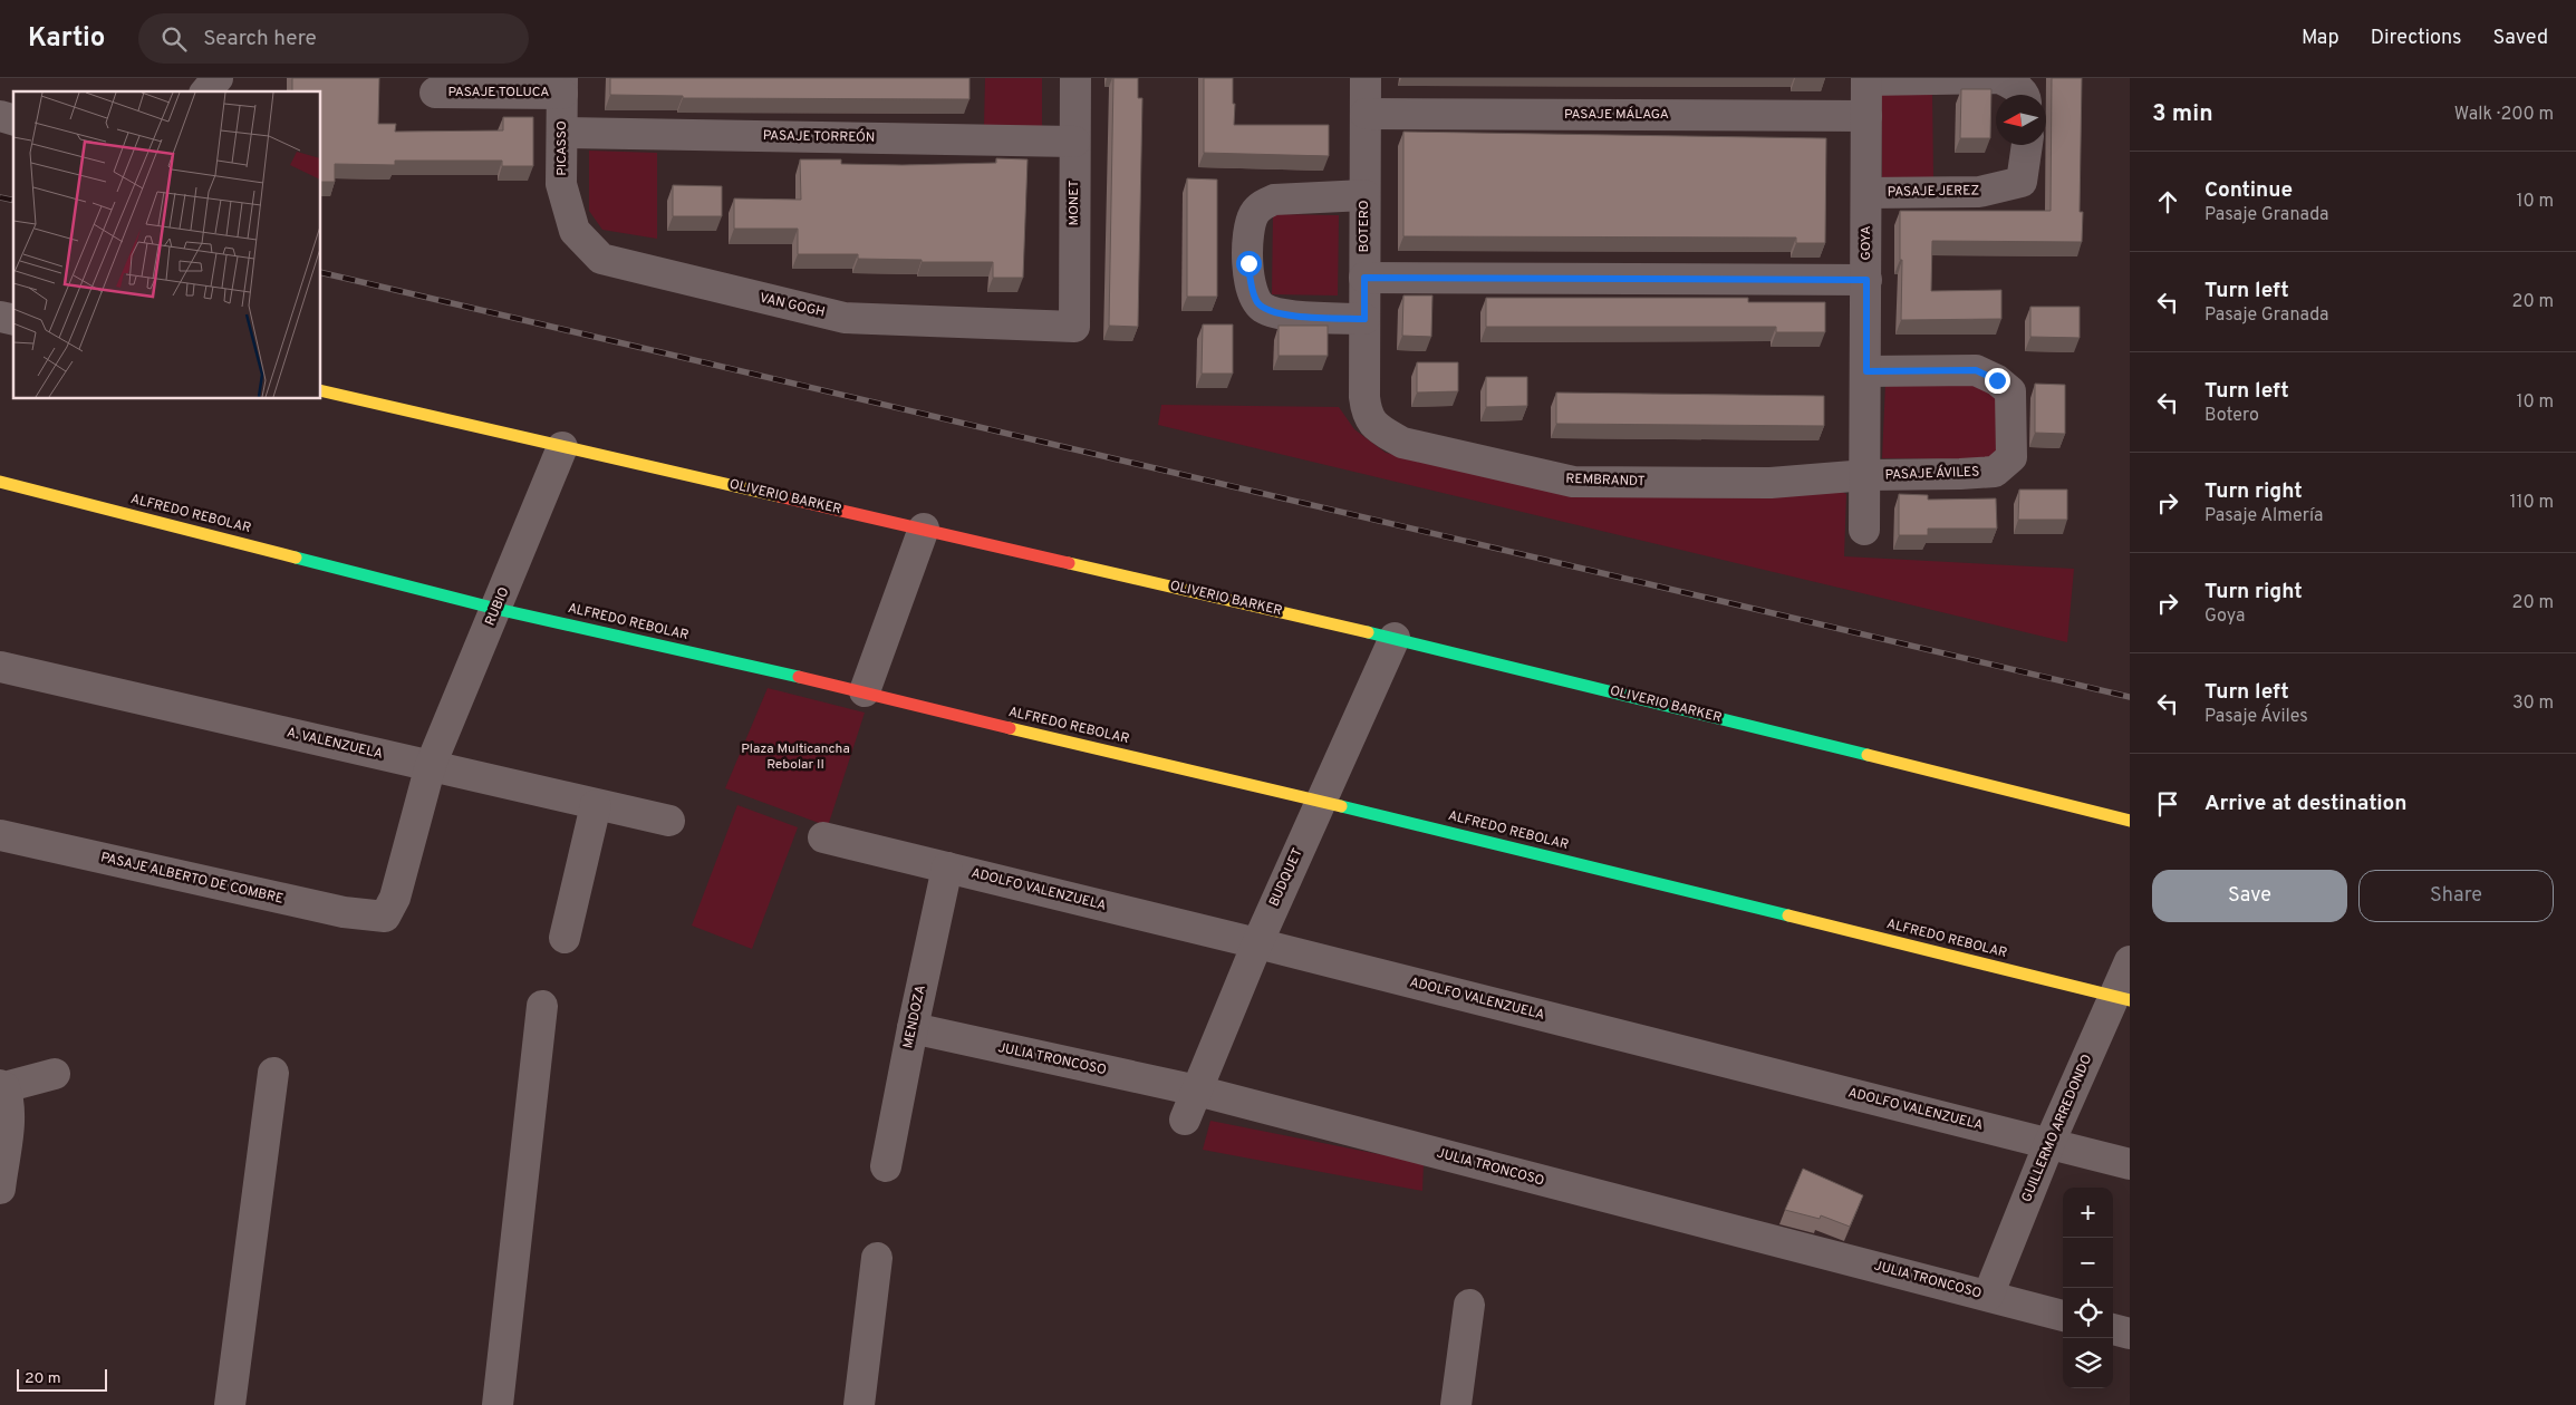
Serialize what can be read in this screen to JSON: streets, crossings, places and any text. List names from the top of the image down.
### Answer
{
  "streets": {
    "street": [
      "PASAJE TOLUCA",
      "PASAJE MÁLAGA",
      "PASAJE TORREÓN",
      "PICASSO",
      "PASAJE JEREZ",
      "MONET",
      "BOTERO",
      "GOYA",
      "VAN GOGH",
      "PASAJE ÁVILES",
      "REMBRANDT",
      "OLIVERIO BARKER",
      "ALFREDO REBOLAR",
      "RUBIO",
      "A. VALENZUELA",
      "BUDQUET",
      "PASAJE ALBERTO DE COMBRE",
      "ADOLFO VALENZUELA",
      "MENDOZA",
      "JULIA TRONCOSO",
      "GUILLERMO ARREDONDO"
    ]
  },
  "crossings": [
    ["PASAJE TOLUCA", "PICASSO"],
    ["PASAJE MÁLAGA", "BOTERO"],
    ["PASAJE MÁLAGA", "GOYA"],
    ["PASAJE TORREÓN", "PICASSO"],
    ["PASAJE TORREÓN", "MONET"],
    ["PICASSO", "VAN GOGH"],
    ["PASAJE JEREZ", "GOYA"],
    ["MONET", "VAN GOGH"],
    ["BOTERO", "REMBRANDT"],
    ["GOYA", "PASAJE ÁVILES"],
    ["GOYA", "REMBRANDT"],
    ["PASAJE ÁVILES", "REMBRANDT"],
    ["OLIVERIO BARKER", "RUBIO"],
    ["OLIVERIO BARKER", "BUDQUET"],
    ["ALFREDO REBOLAR", "RUBIO"],
    ["ALFREDO REBOLAR", "BUDQUET"],
    ["ALFREDO REBOLAR", "GUILLERMO ARREDONDO"],
    ["RUBIO", "A. VALENZUELA"],
    ["RUBIO", "PASAJE ALBERTO DE COMBRE"],
    ["BUDQUET", "ADOLFO VALENZUELA"],
    ["BUDQUET", "JULIA TRONCOSO"],
    ["ADOLFO VALENZUELA", "MENDOZA"],
    ["ADOLFO VALENZUELA", "GUILLERMO ARREDONDO"],
    ["MENDOZA", "JULIA TRONCOSO"],
    ["JULIA TRONCOSO", "GUILLERMO ARREDONDO"]
  ],
  "parks": ["Plaza Multicancha Rebolar II"],
  "scale_bar": "20 m",
  "north": "left",
  "page": {
    "header": "Kartio",
    "search": "Search here",
    "nav": ["Map", "Directions", "Saved"],
    "heading": ["3 min", "Walk · 200 m"],
    "list": [
      ["Continue", "Pasaje Granada", "10 m"],
      ["Turn left", "Pasaje Granada", "20 m"],
      ["Turn left", "Botero", "10 m"],
      ["Turn right", "Pasaje Almería", "110 m"],
      ["Turn right", "Goya", "20 m"],
      ["Turn left", "Pasaje Áviles", "30 m"],
      "Arrive at destination"
    ],
    "buttons": ["Save", "Share"],
    "map_buttons": ["+", "−"],
    "scale": "20 m"
  }
}
